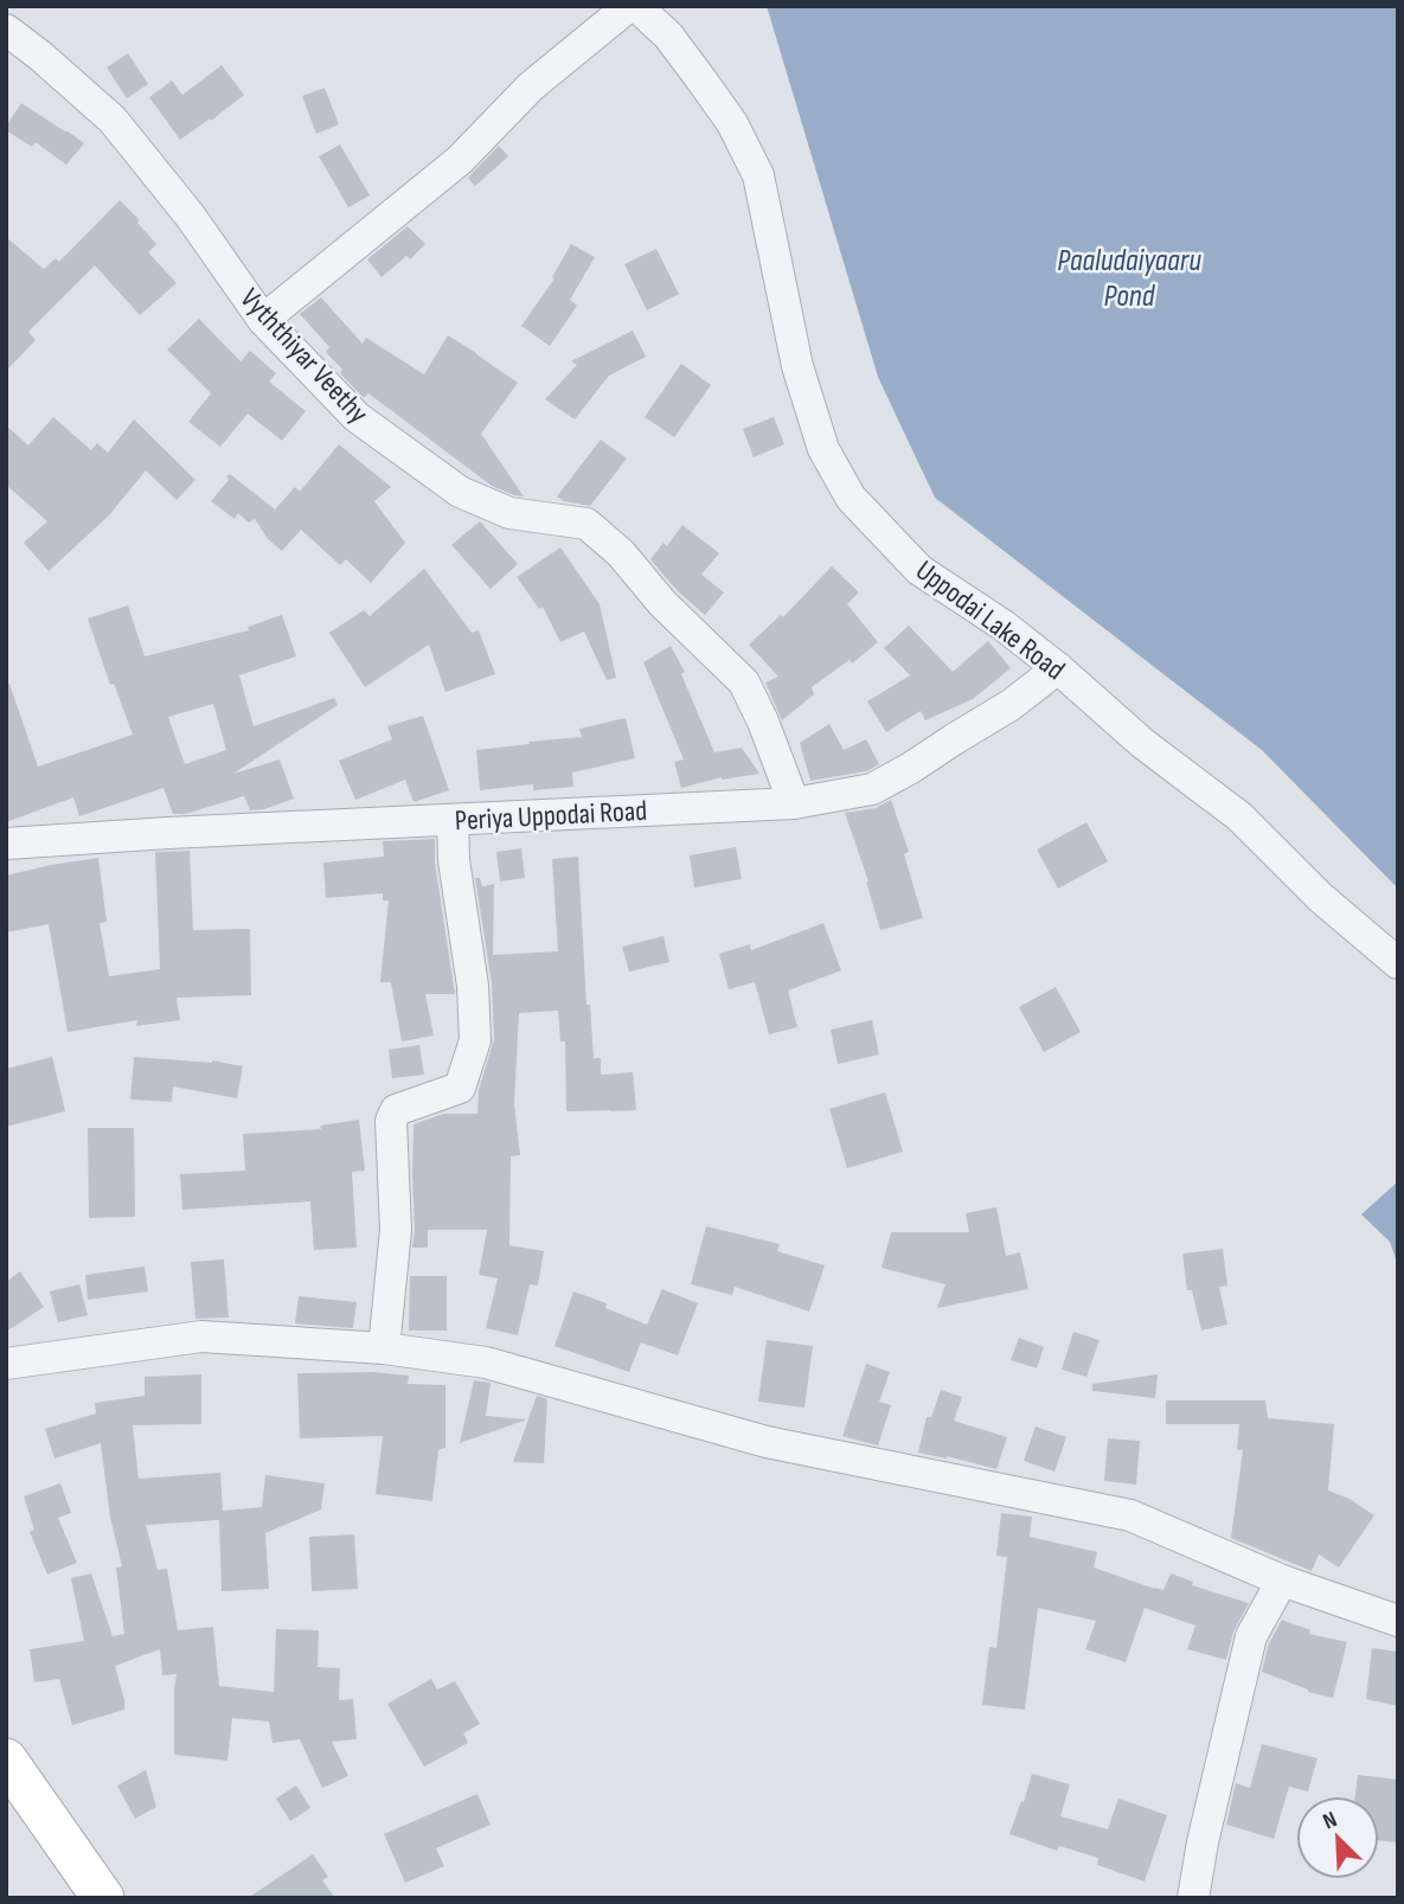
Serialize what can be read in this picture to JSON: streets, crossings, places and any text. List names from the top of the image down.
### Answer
{
  "streets": {
    "street": ["Vyththiyar Veethy", "Uppodai Lake Road", "Periya Uppodai Road"]
  },
  "crossings": [
    ["Vyththiyar Veethy", "Periya Uppodai Road"],
    ["Uppodai Lake Road", "Periya Uppodai Road"]
  ],
  "water": ["Paaludaiyaaru Pond"],
  "north": "top left"
}
